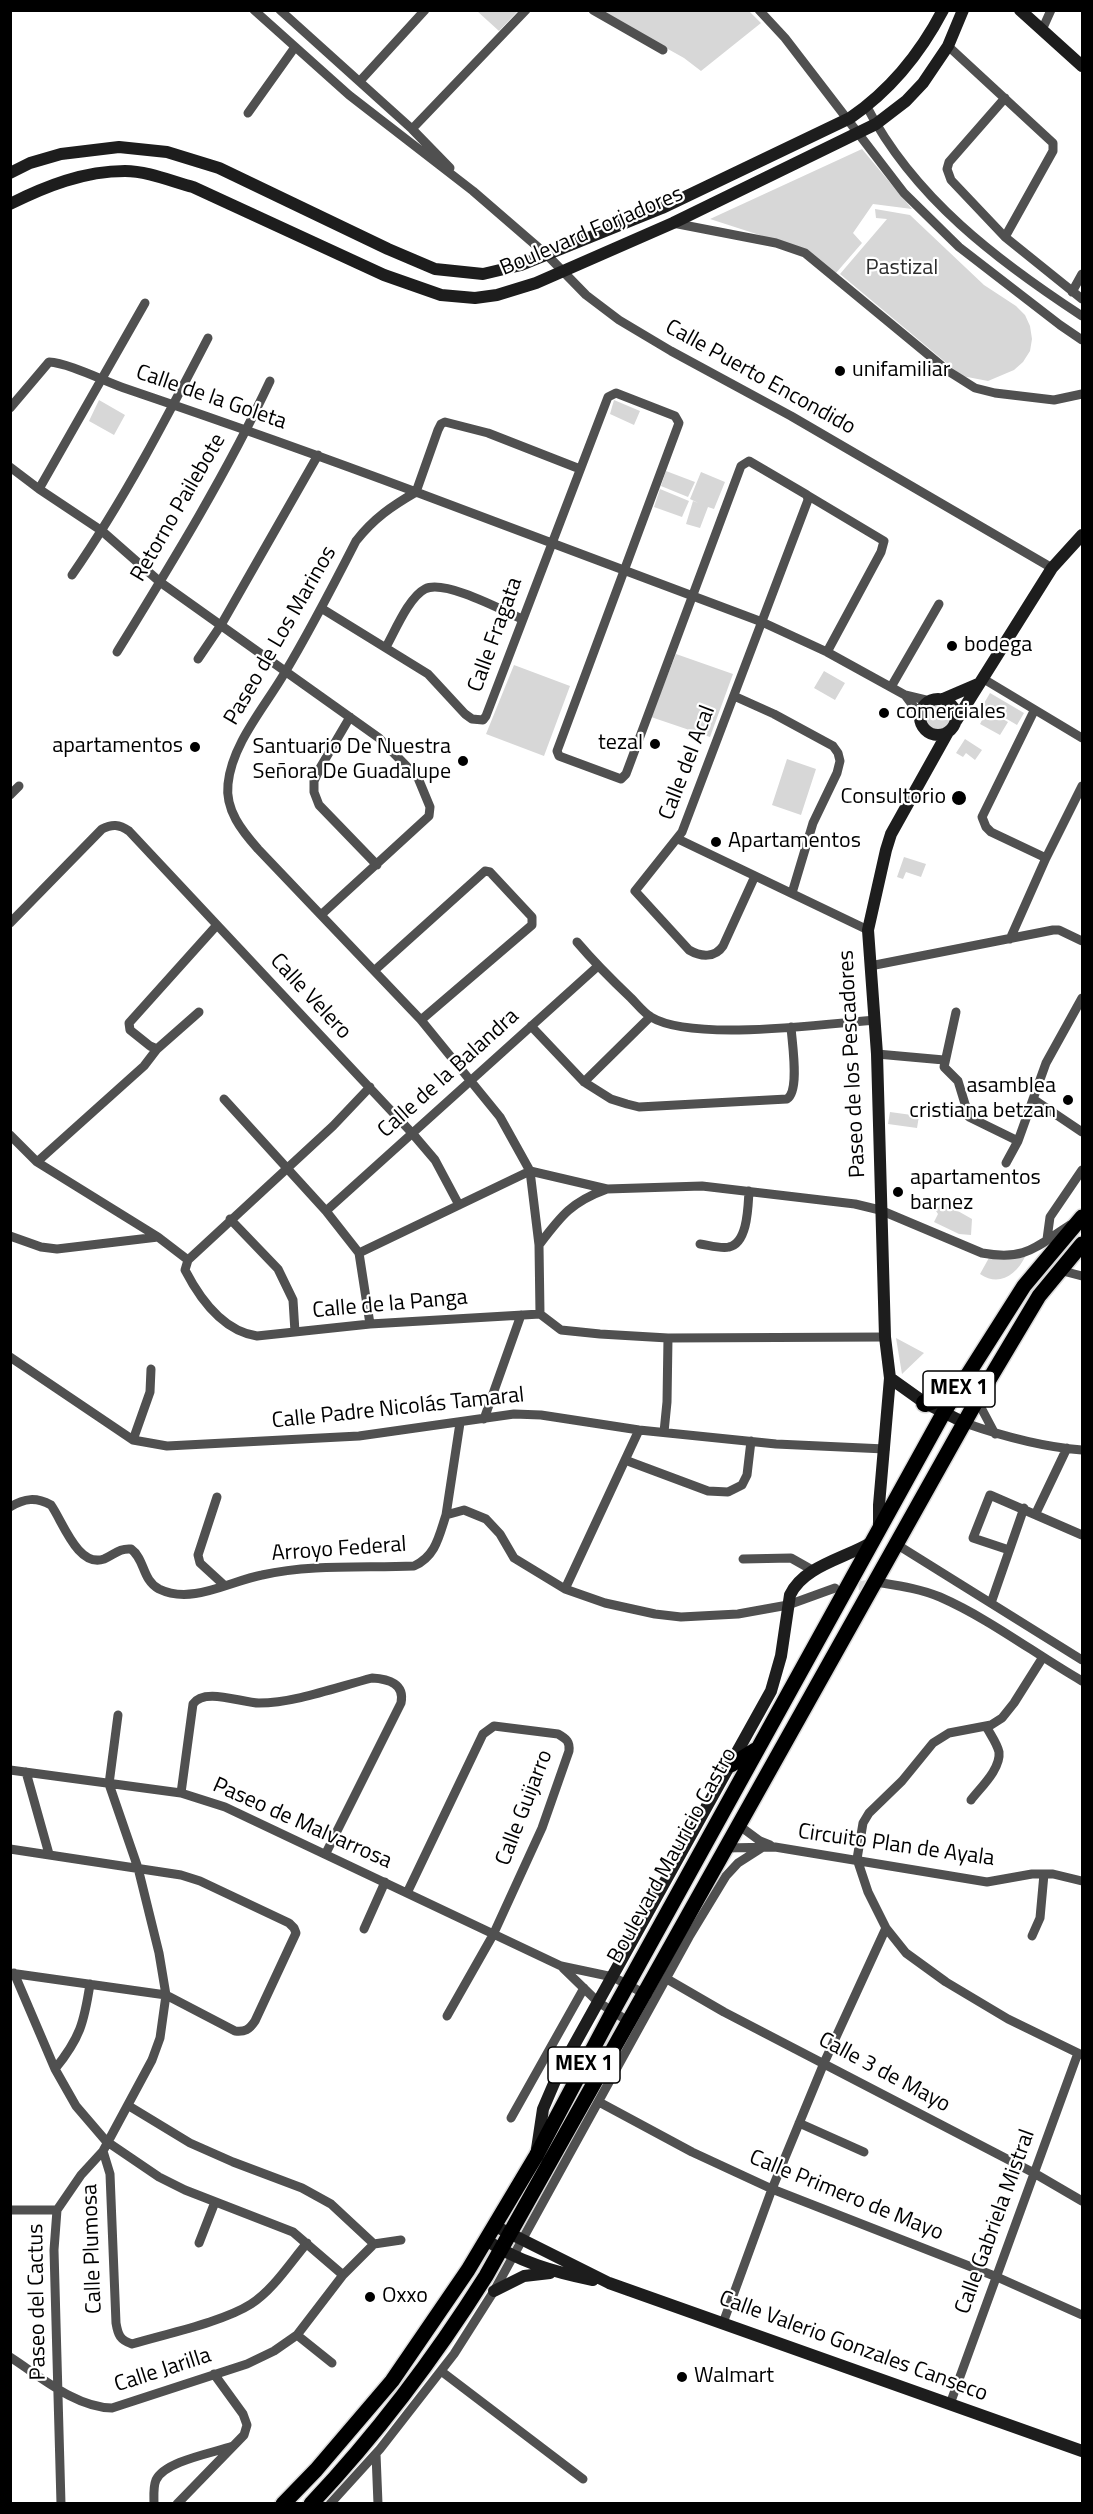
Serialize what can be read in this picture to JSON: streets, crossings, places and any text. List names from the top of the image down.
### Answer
{
  "streets": {
    "main road": ["MEX 1", "Boulevard Mauricio Castro"],
    "street": [
      "Boulevard Forjadores",
      "Calle Puerto Encondido",
      "Calle de la Goleta",
      "Retorno Pailebote",
      "Calle Fragata",
      "Paseo de Los Marinos",
      "Calle del Acal",
      "Calle Velero",
      "Paseo de los Pescadores",
      "Calle de la Balandra",
      "Calle de la Panga",
      "Calle Padre Nicolás Tamaral",
      "Arroyo Federal",
      "Calle Guijarro",
      "Paseo de Malvarrosa",
      "Circuito Plan de Ayala",
      "Calle 3 de Mayo",
      "Calle Primero de Mayo",
      "Calle Gabriela Mistral",
      "Calle Plumosa",
      "Paseo del Cactus",
      "Calle Valerio Gonzales Canseco",
      "Calle Jarilla"
    ]
  },
  "crossings": [
    ["Boulevard Forjadores", "Calle Puerto Encondido"],
    ["Calle de la Goleta", "Retorno Pailebote"],
    ["Calle de la Goleta", "Paseo de Los Marinos"],
    ["Calle Fragata", "Paseo de Los Marinos"],
    ["Paseo de Los Marinos", "Calle de la Balandra"],
    ["Paseo de Los Marinos", "Calle de la Panga"],
    ["Calle Velero", "Calle de la Balandra"],
    ["Paseo de los Pescadores", "Calle Padre Nicolás Tamaral"],
    ["Paseo de los Pescadores", "Boulevard Mauricio Castro"],
    ["Calle Padre Nicolás Tamaral", "Arroyo Federal"],
    ["Calle Guijarro", "Paseo de Malvarrosa"],
    ["Paseo de Malvarrosa", "Boulevard Mauricio Castro"],
    ["Paseo de Malvarrosa", "Paseo del Cactus"],
    ["Circuito Plan de Ayala", "Boulevard Mauricio Castro"],
    ["Calle 3 de Mayo", "Calle Gabriela Mistral"],
    ["Calle Primero de Mayo", "Calle Gabriela Mistral"],
    ["Calle Gabriela Mistral", "Calle Valerio Gonzales Canseco"],
    ["Calle Plumosa", "Paseo del Cactus"],
    ["Paseo del Cactus", "Calle Jarilla"]
  ],
  "parks": ["Pastizal"],
  "places": [
    "unifamiliar",
    "bodega",
    "comerciales",
    "tezal",
    "apartamentos",
    "Santuario De Nuestra Señora De Guadalupe",
    "Consultorio",
    "Apartamentos",
    "asamblea cristiana betzan",
    "apartamentos barnez",
    "Oxxo",
    "Walmart"
  ]
}
